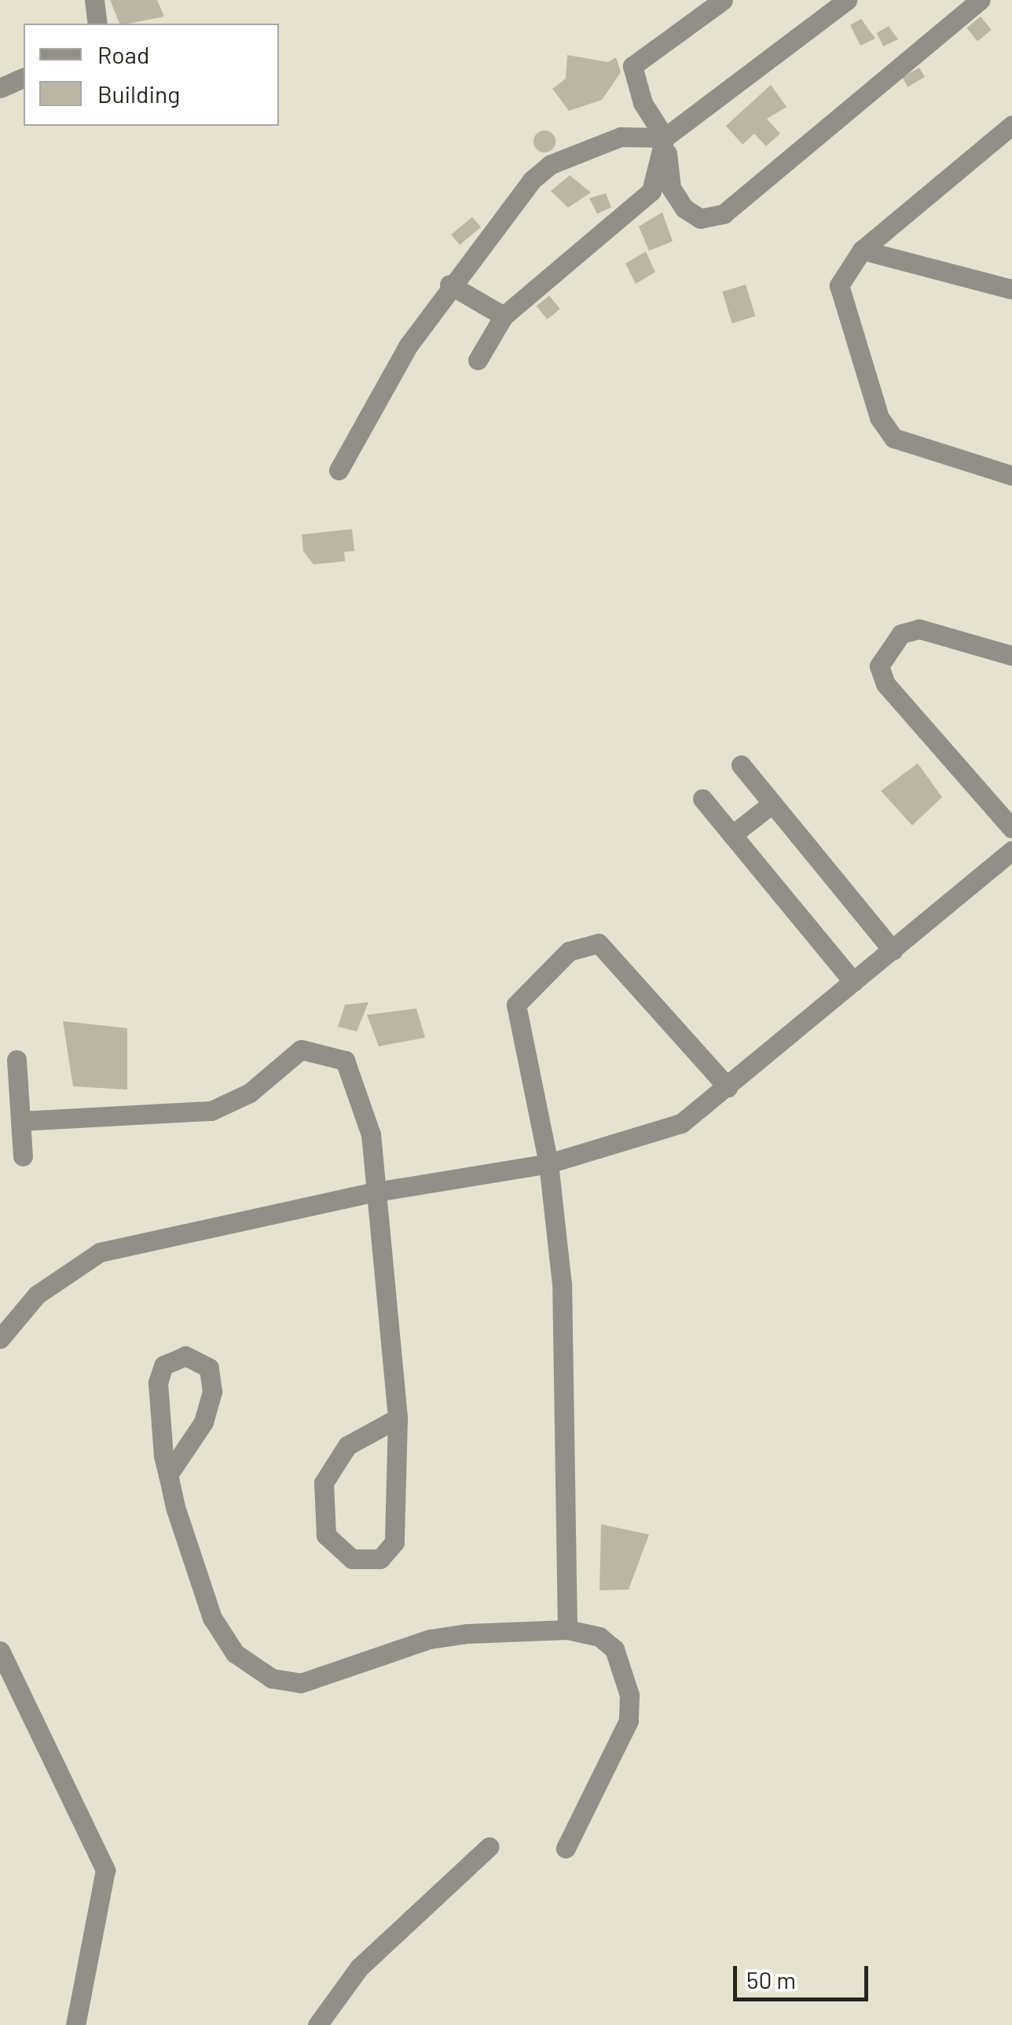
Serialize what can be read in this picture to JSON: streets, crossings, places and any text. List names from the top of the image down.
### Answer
{
  "legend": ["Road", "Building"],
  "scale_bar": "50 m"
}
